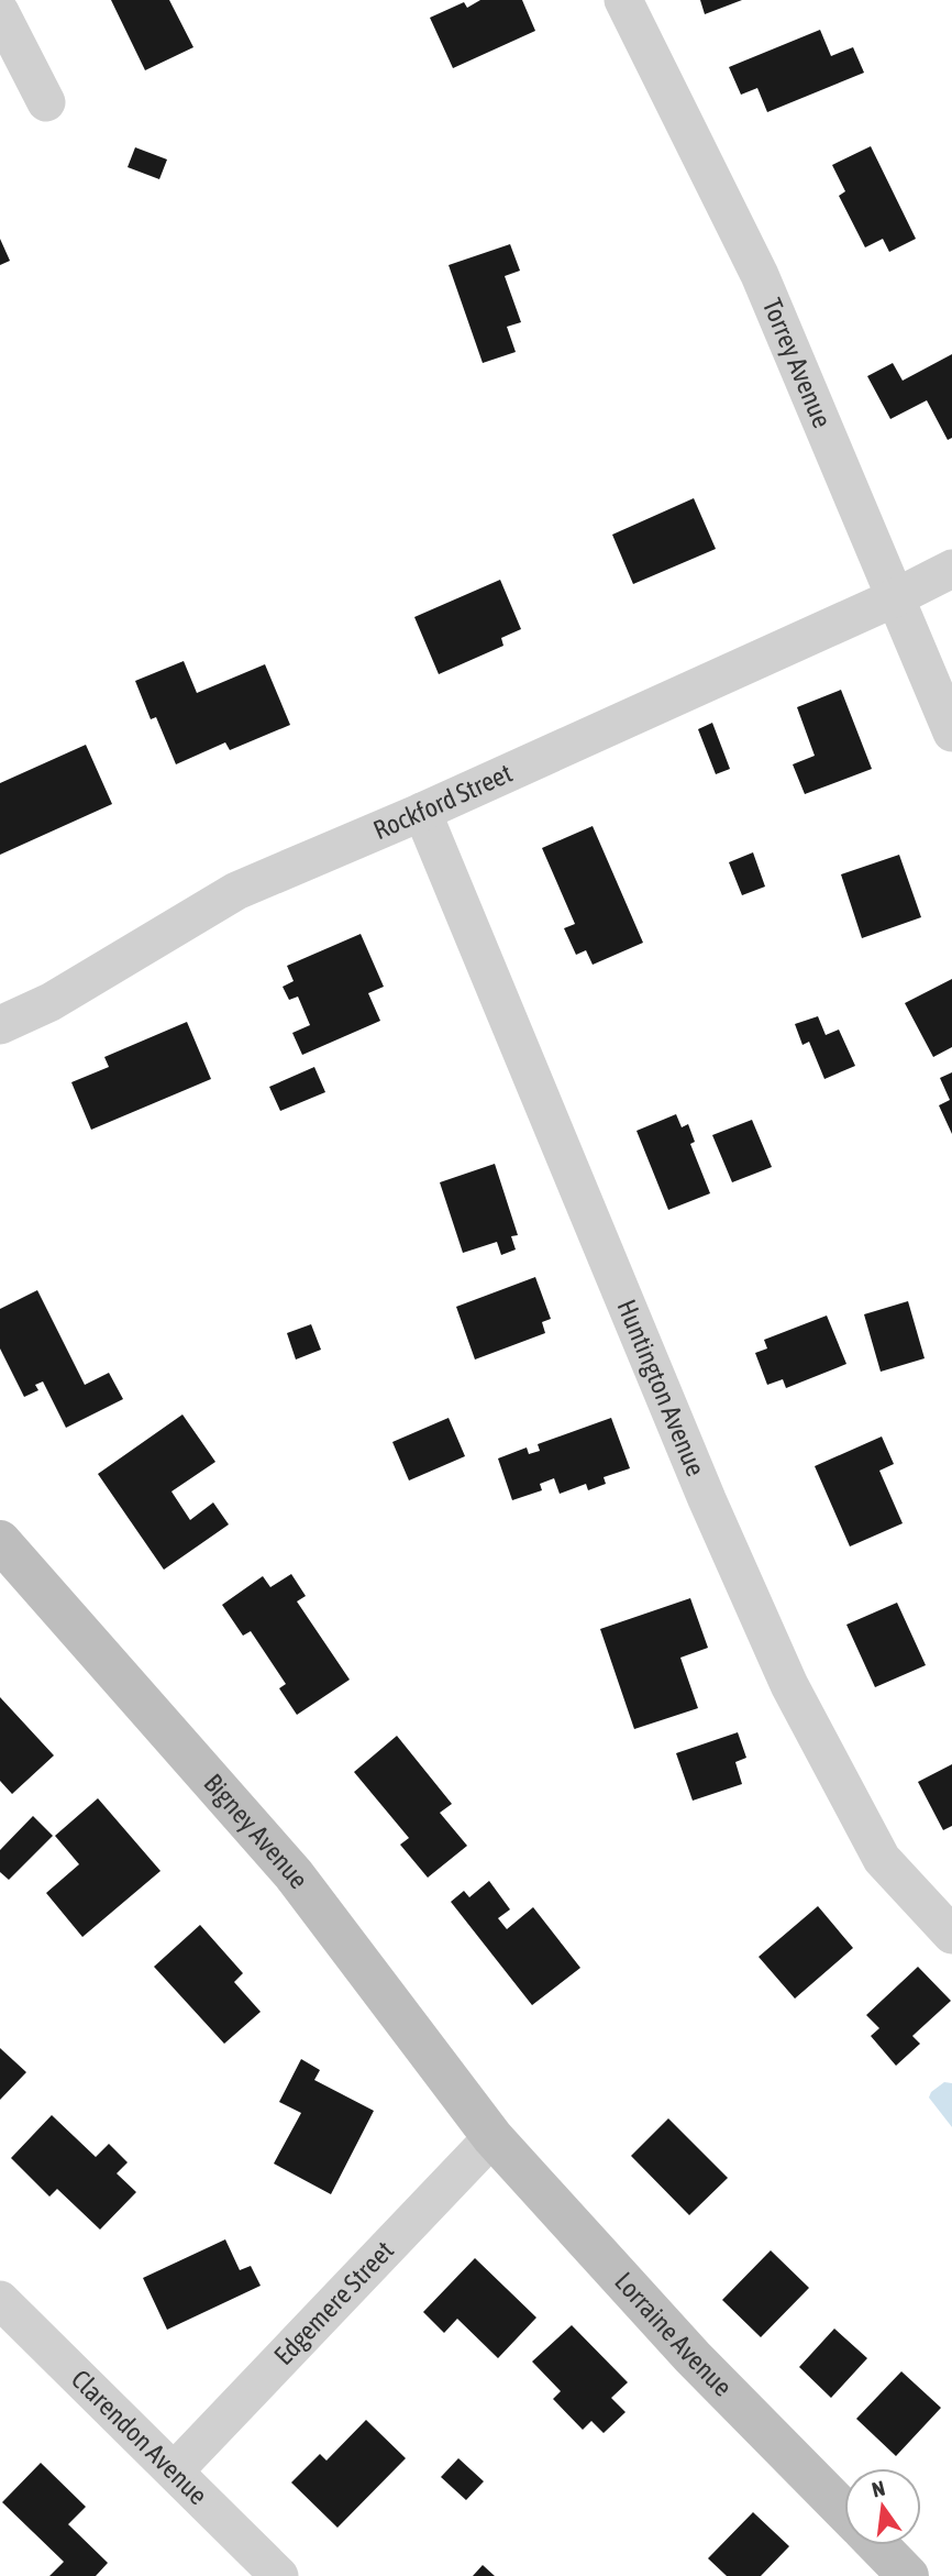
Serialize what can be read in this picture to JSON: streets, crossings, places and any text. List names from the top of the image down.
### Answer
{
  "streets": {
    "street": [
      "Torrey Avenue",
      "Rockford Street",
      "Huntington Avenue",
      "Bigney Avenue",
      "Edgemere Street",
      "Lorraine Avenue",
      "Clarendon Avenue"
    ]
  },
  "crossings": [
    ["Torrey Avenue", "Rockford Street"],
    ["Rockford Street", "Huntington Avenue"],
    ["Bigney Avenue", "Edgemere Street"],
    ["Bigney Avenue", "Lorraine Avenue"],
    ["Edgemere Street", "Lorraine Avenue"],
    ["Edgemere Street", "Clarendon Avenue"]
  ],
  "north": "top"
}
